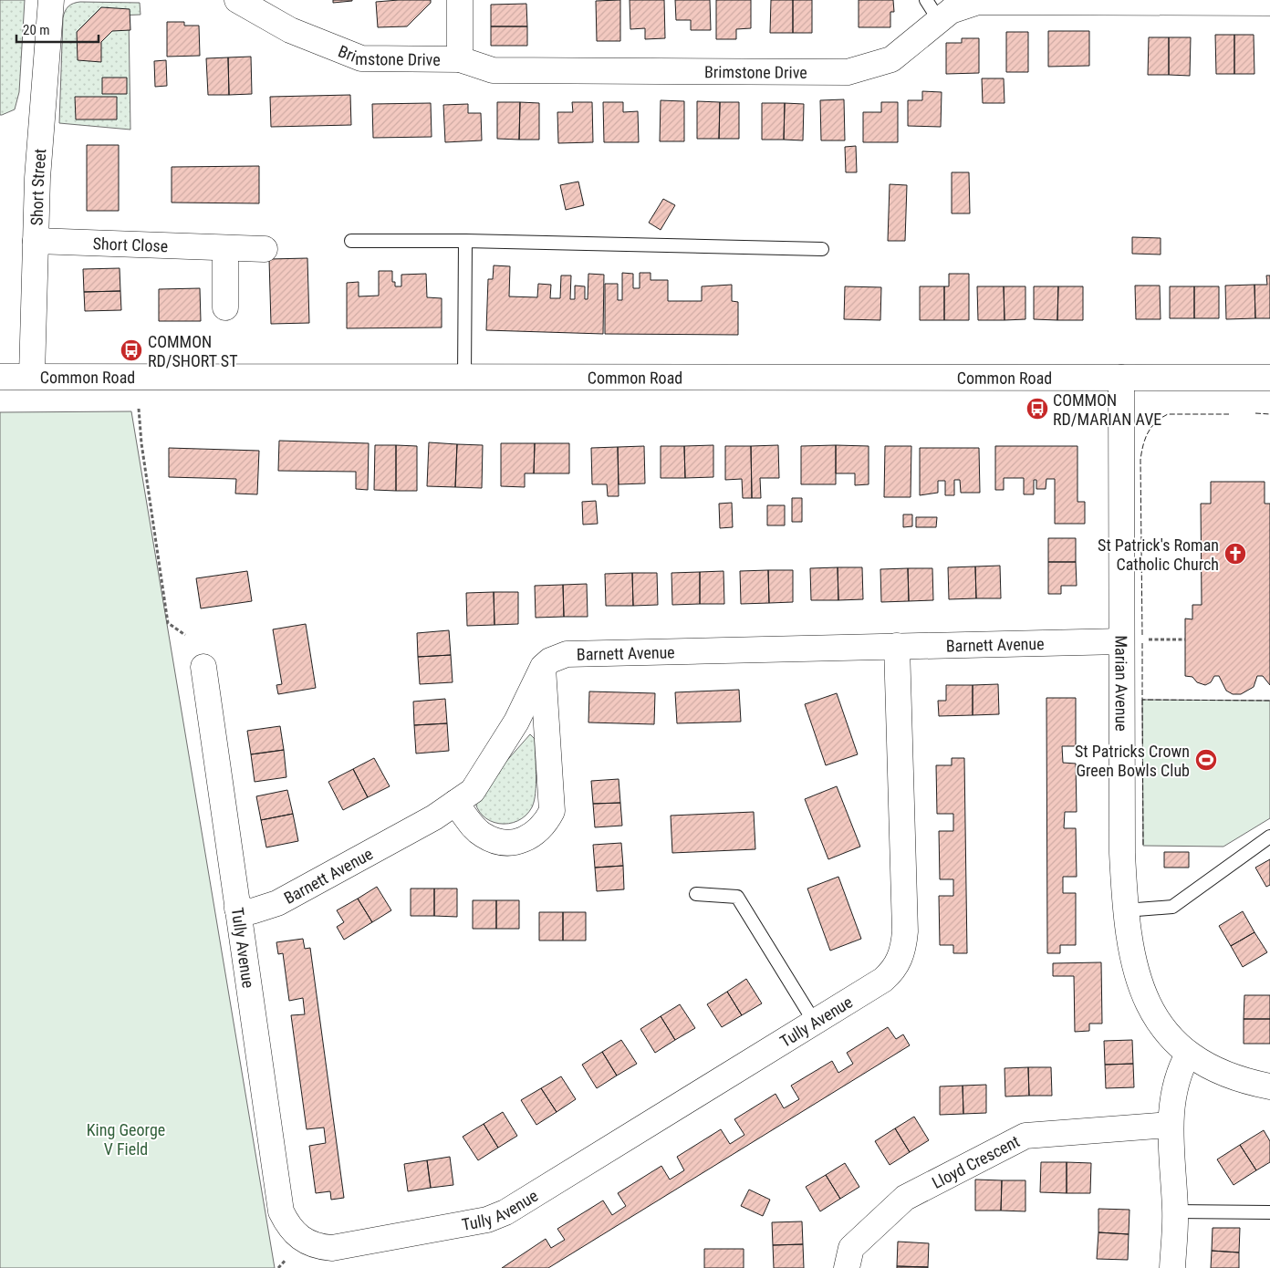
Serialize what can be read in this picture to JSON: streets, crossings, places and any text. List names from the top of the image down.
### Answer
{
  "streets": {
    "street": [
      "Brimstone Drive",
      "Short Street",
      "Short Close",
      "Common Road",
      "Barnett Avenue",
      "Marian Avenue",
      "Tully Avenue",
      "Lloyd Crescent"
    ]
  },
  "crossings": [
    ["Short Street", "Short Close"],
    ["Short Street", "Common Road"],
    ["Common Road", "Marian Avenue"],
    ["Barnett Avenue", "Marian Avenue"],
    ["Barnett Avenue", "Tully Avenue"]
  ],
  "parks": ["King George V Field"],
  "places": {
    "bus stop": ["COMMON RD/SHORT ST", "COMMON RD/MARIAN AVE"],
    "church": ["St Patrick's Roman Catholic Church"],
    "sports": ["St Patricks Crown Green Bowls Club"]
  },
  "scale_bar": "20 m"
}
